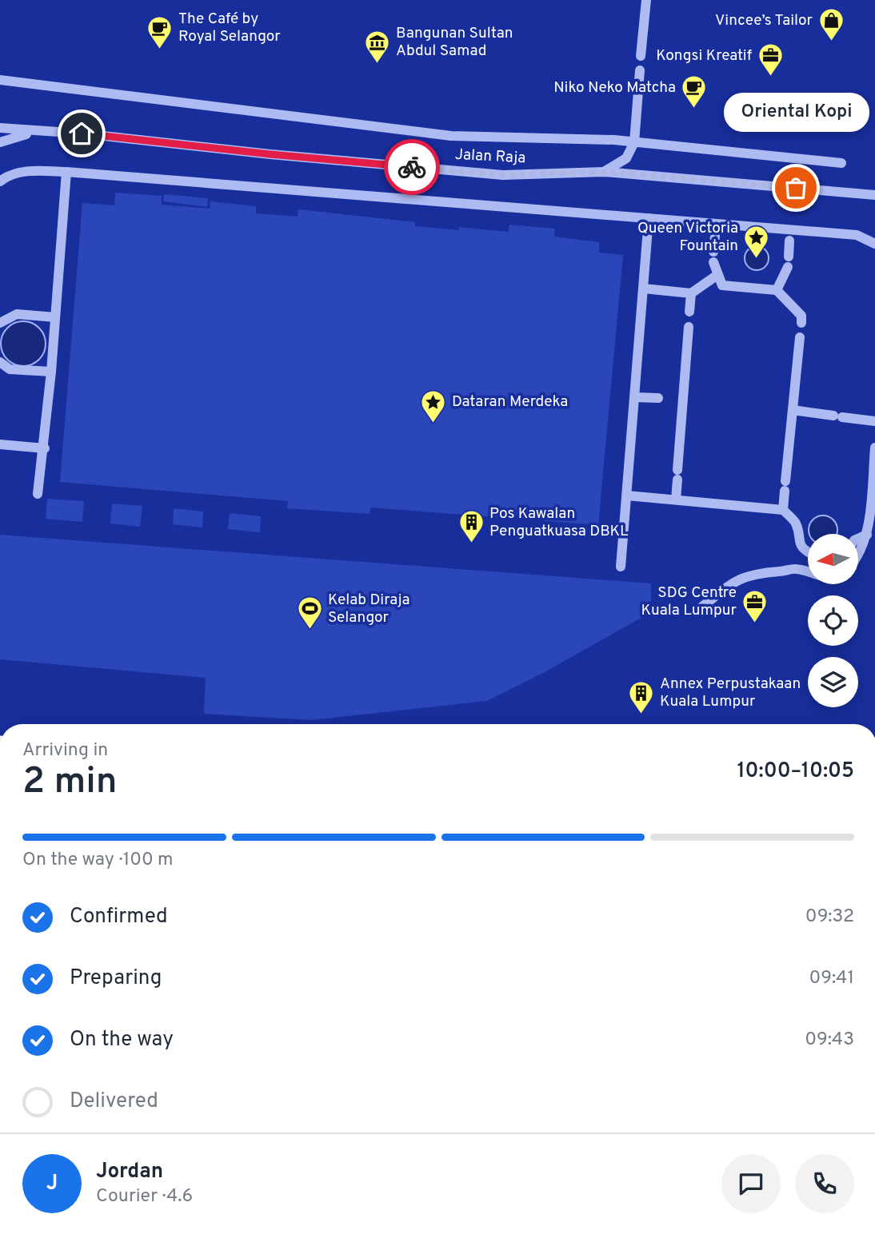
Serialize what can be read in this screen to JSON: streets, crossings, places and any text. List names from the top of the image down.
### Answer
{
  "streets": {
    "street": ["Jalan Raja"]
  },
  "places": {
    "shop": ["Vincee’s Tailor"],
    "cafe": ["The Café by Royal Selangor", "Niko Neko Matcha"],
    "museum": ["Bangunan Sultan Abdul Samad"],
    "office": ["Kongsi Kreatif", "SDG Centre Kuala Lumpur"],
    "other": ["Oriental Kopi"],
    "place": ["Queen Victoria Fountain", "Dataran Merdeka"],
    "building": ["Pos Kawalan Penguatkuasa DBKL", "Annex Perpustakaan Kuala Lumpur"],
    "sports": ["Kelab Diraja Selangor"]
  },
  "north": "left",
  "page": {
    "bubble": "Oriental Kopi",
    "heading": ["2 min", "Arriving in", "10:00–10:05"],
    "panel": ["Jordan", "Courier · 4.6"],
    "bar": "On the way · 100 m",
    "list": [
      ["Confirmed", "09:32"],
      ["Preparing", "09:41"],
      ["On the way", "09:43"],
      "Delivered"
    ],
    "round": "J"
  }
}
